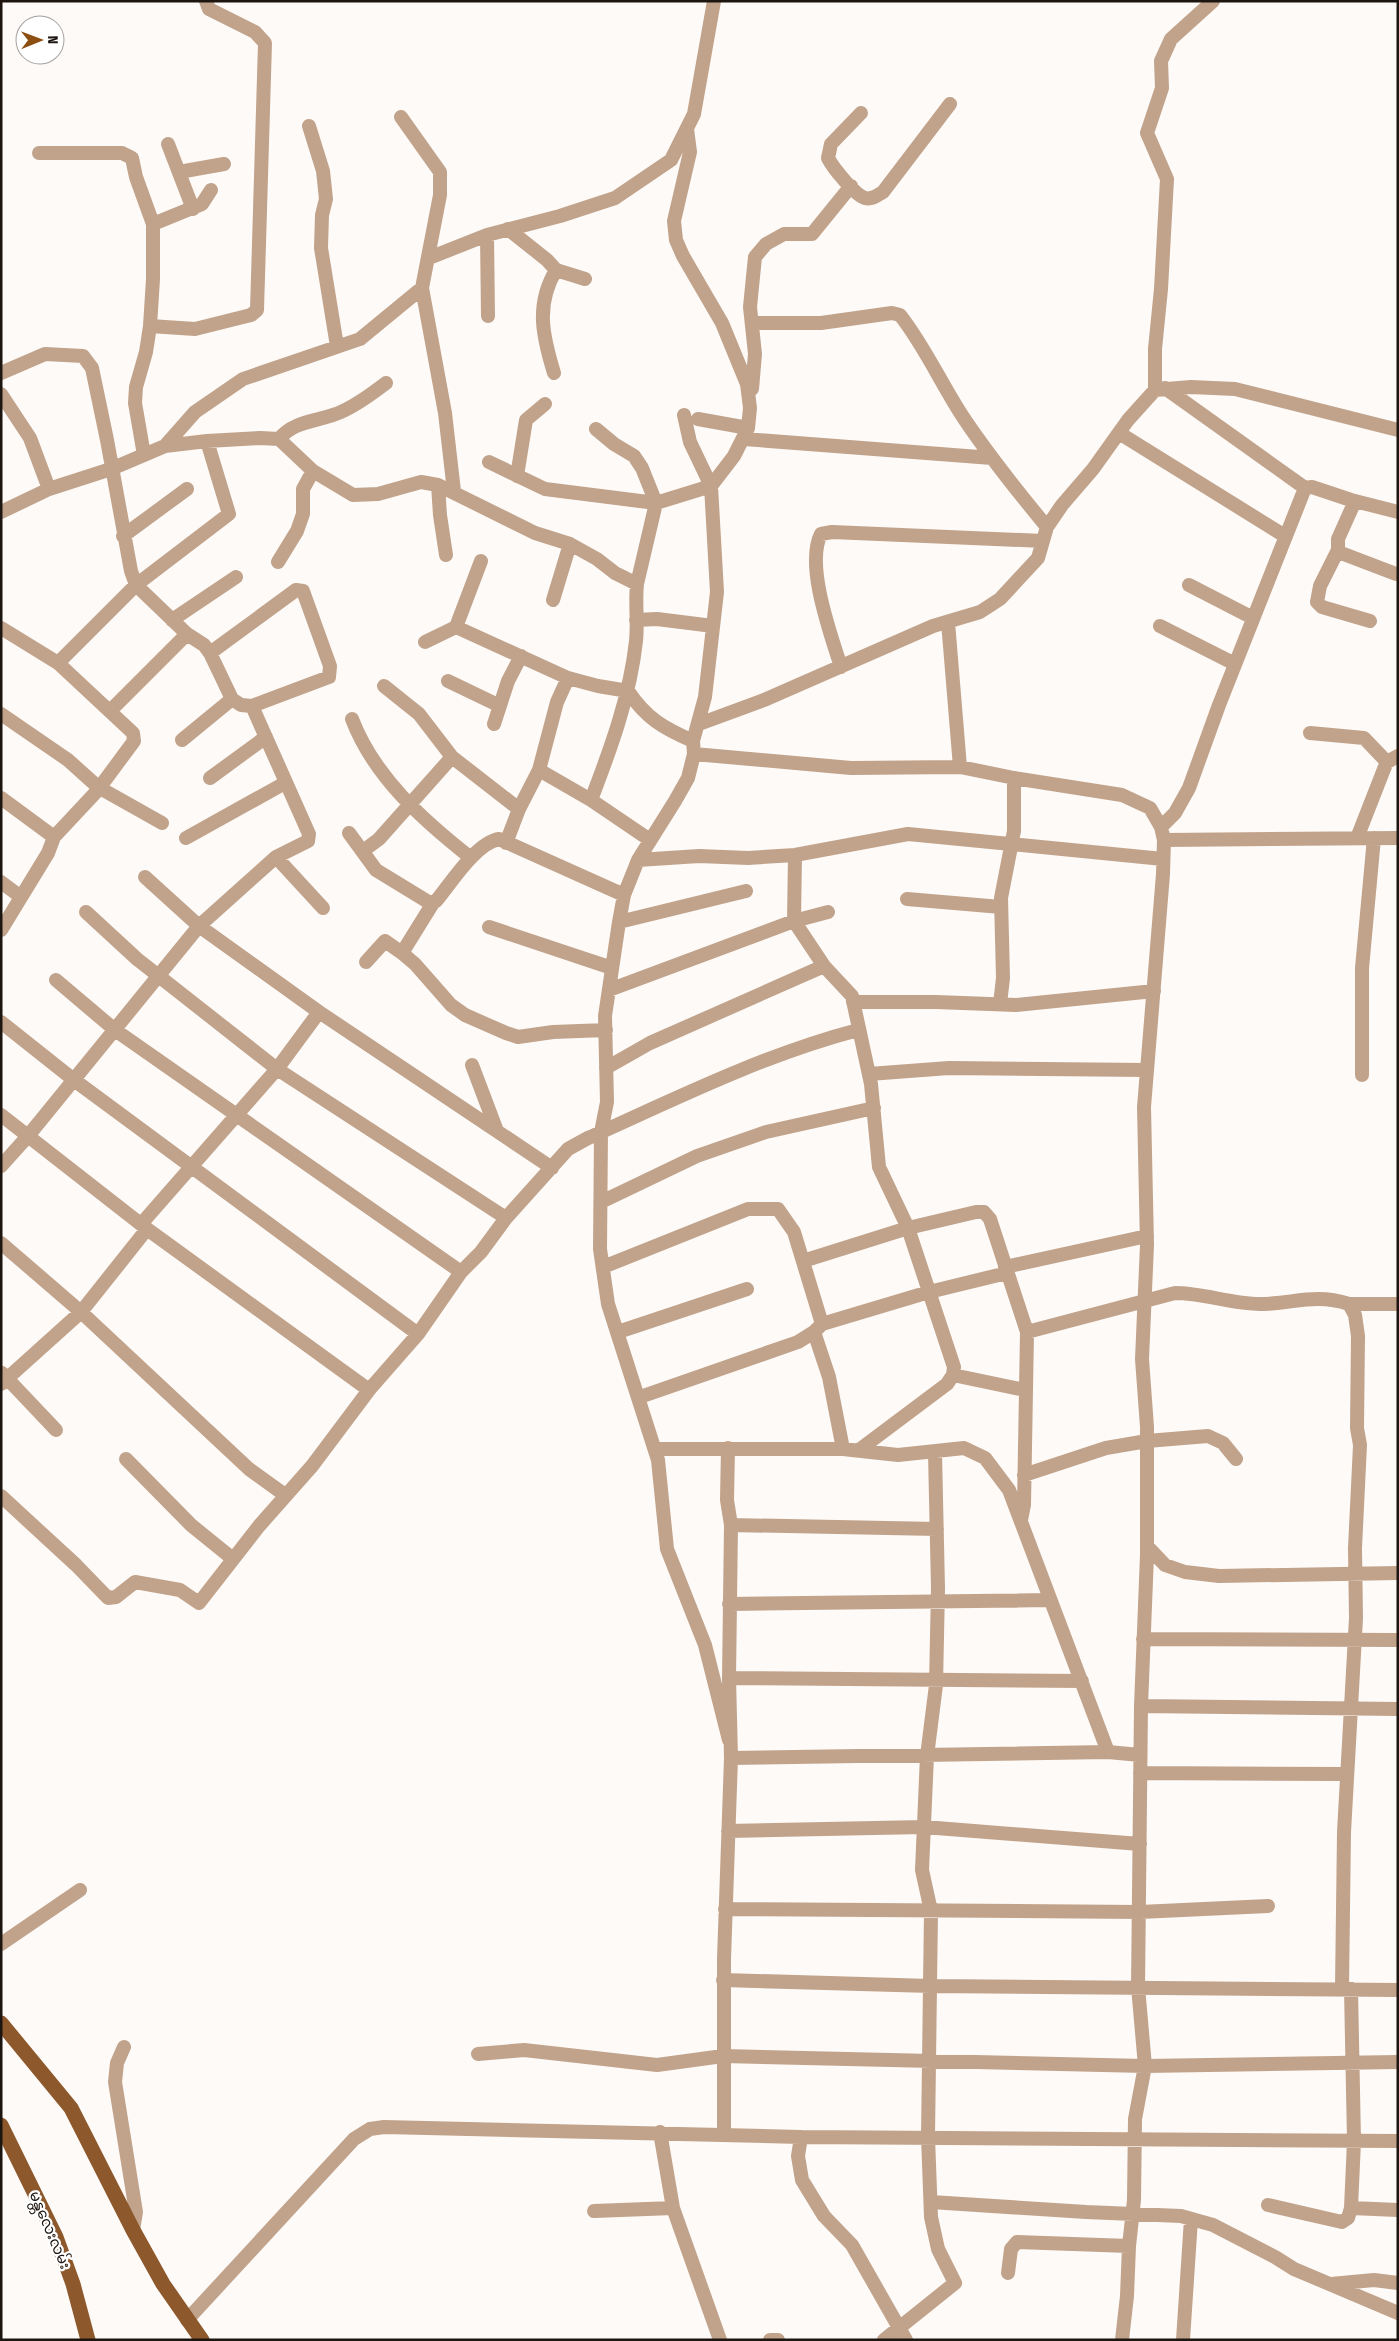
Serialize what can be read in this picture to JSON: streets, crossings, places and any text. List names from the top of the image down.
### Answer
{
  "streets": {
    "main road": ["မန္တလေးလမ်း"]
  },
  "north": "right"
}
